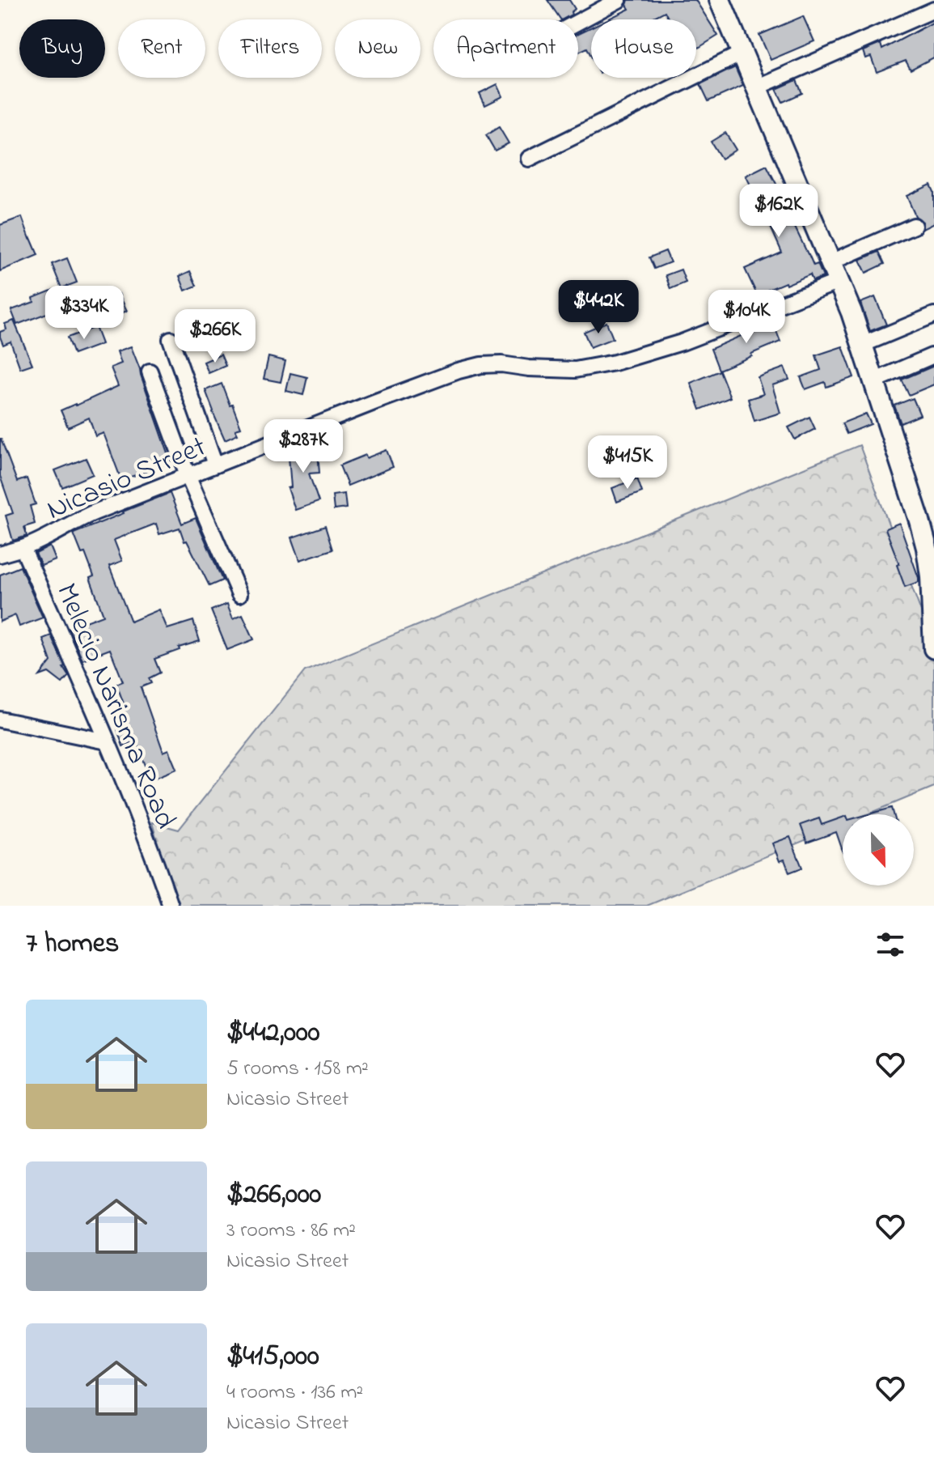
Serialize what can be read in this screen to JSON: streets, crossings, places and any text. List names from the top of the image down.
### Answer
{
  "streets": {
    "street": ["Nicasio Street", "Melecio Narisma Road"]
  },
  "crossings": [
    ["Nicasio Street", "Melecio Narisma Road"]
  ],
  "north": "bottom",
  "page": {
    "chip": [
      "Buy",
      "Rent",
      "Filters",
      "New",
      "Apartment",
      "House"
    ],
    "price": [
      "$162K",
      "$442K",
      "$334K",
      "$104K",
      "$266K",
      "$287K",
      "$415K"
    ],
    "heading": "7 homes",
    "list": [
      {
        "name": "$442,000",
        "note": "5 rooms · 158 m² · Nicasio Street"
      },
      {
        "name": "$266,000",
        "note": "3 rooms · 86 m² · Nicasio Street"
      },
      {
        "name": "$415,000",
        "note": "4 rooms · 136 m² · Nicasio Street"
      }
    ]
  }
}
